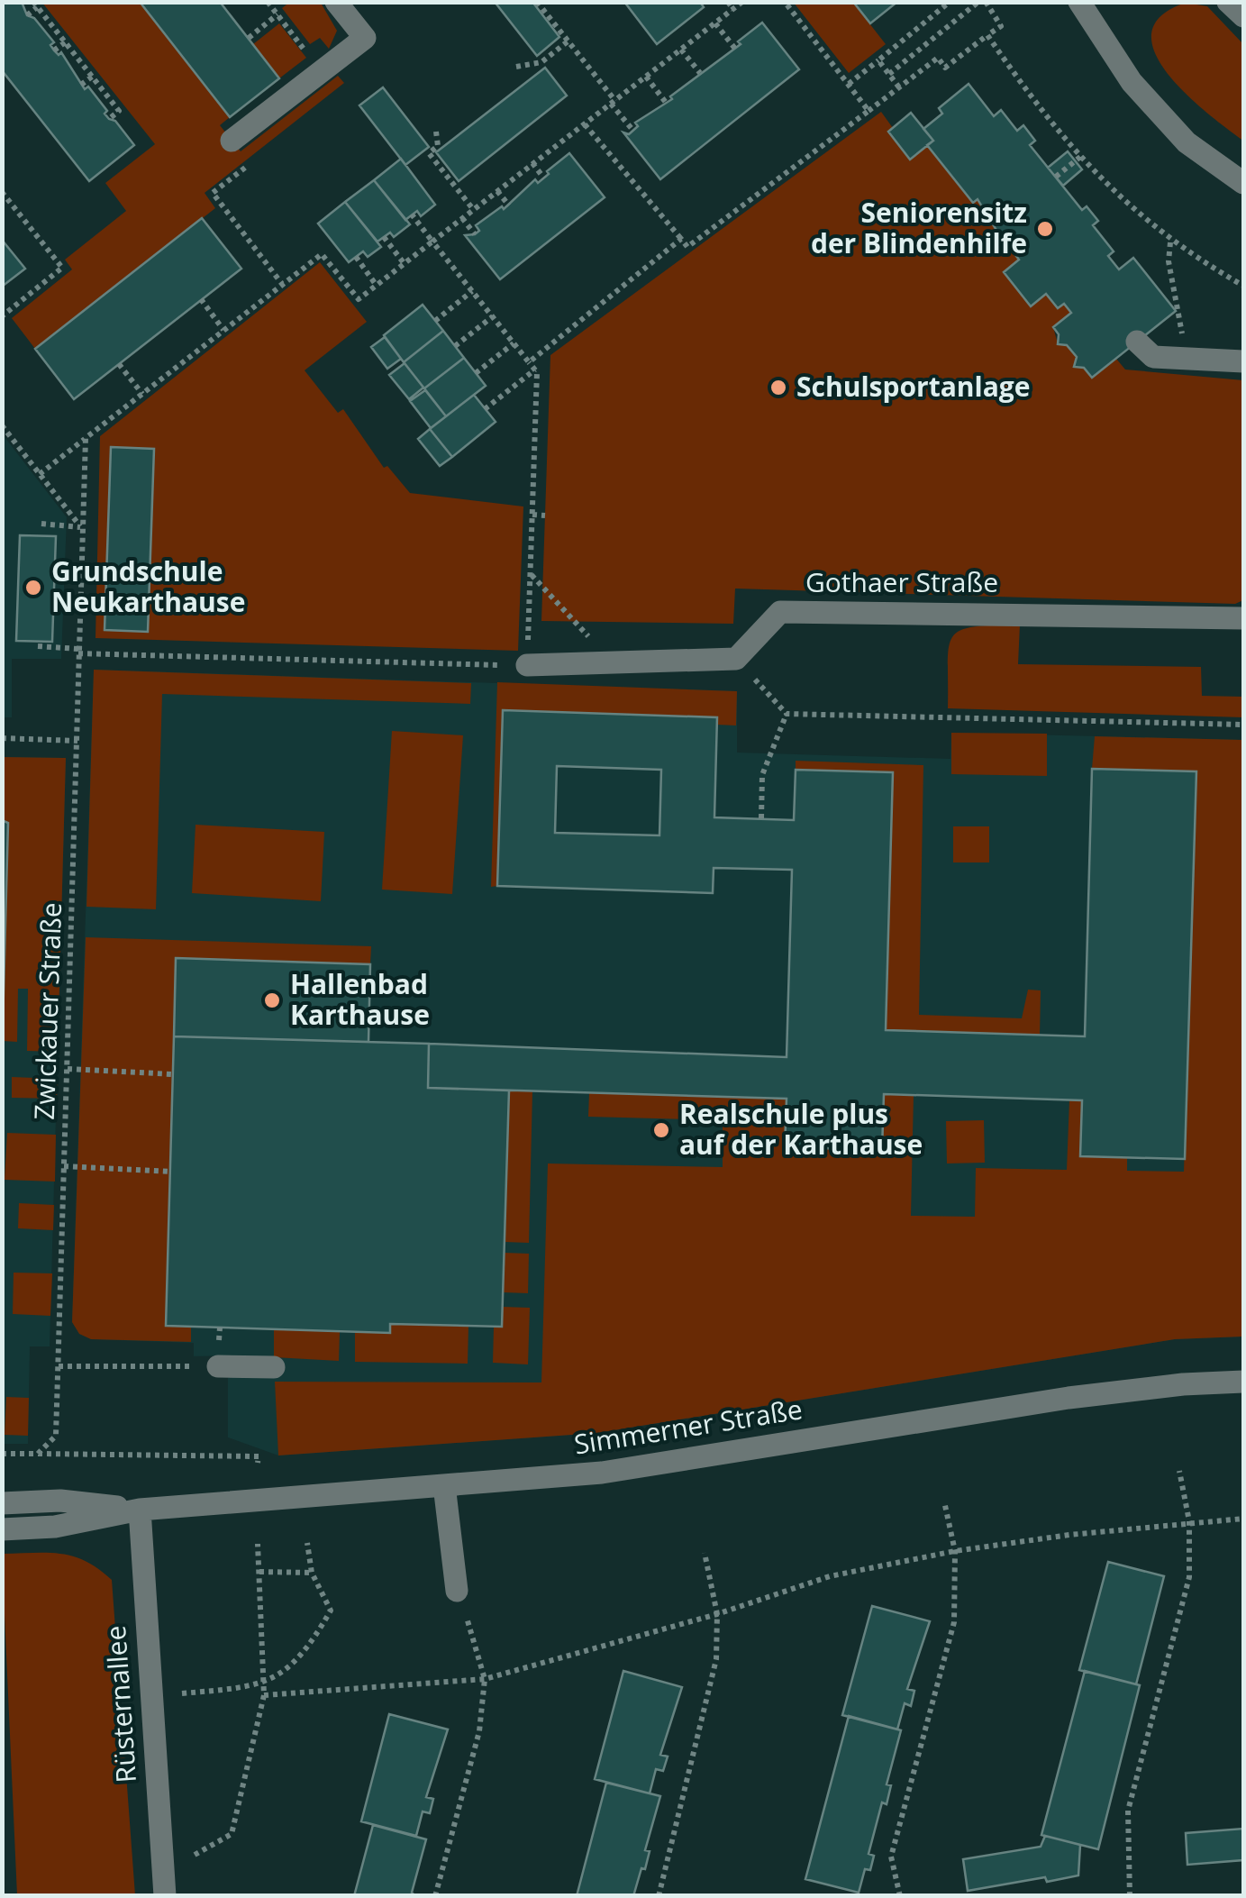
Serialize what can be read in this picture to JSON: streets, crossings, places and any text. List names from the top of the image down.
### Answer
{
  "streets": {
    "street": ["Gothaer Straße", "Simmerner Straße", "Rüsternallee"],
    "path": ["Zwickauer Straße"]
  },
  "crossings": [
    ["Simmerner Straße", "Rüsternallee"]
  ],
  "places": [
    "Seniorensitz der Blindenhilfe",
    "Schulsportanlage",
    "Grundschule Neukarthause",
    "Hallenbad Karthause",
    "Realschule plus auf der Karthause"
  ]
}
